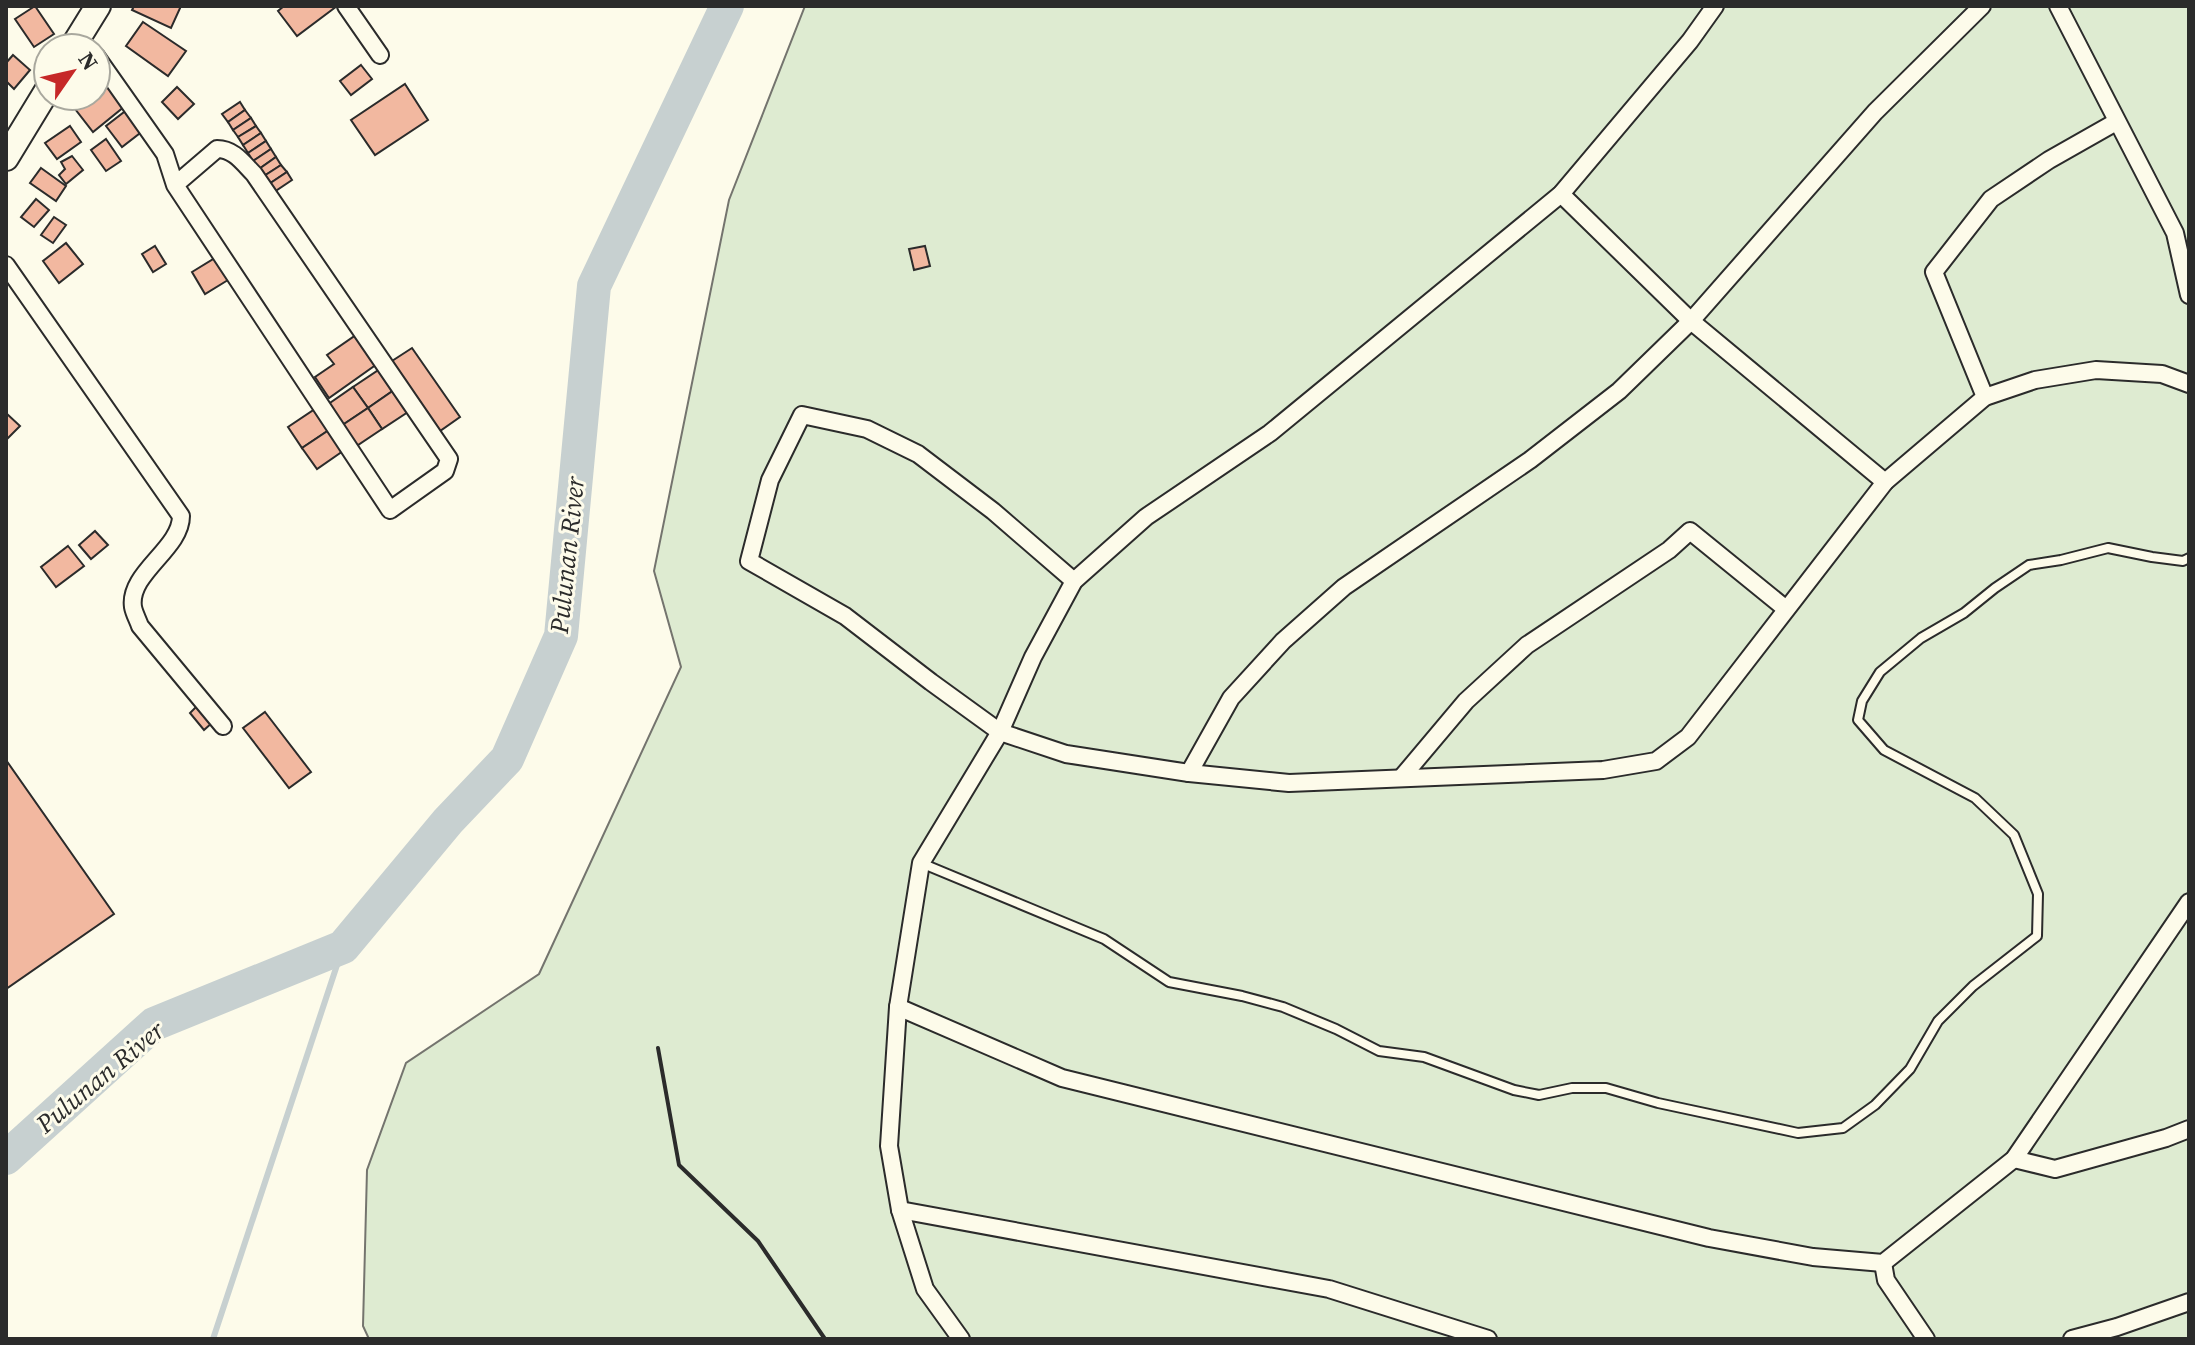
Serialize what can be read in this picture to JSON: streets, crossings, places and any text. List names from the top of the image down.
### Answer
{
  "water": ["Pulunan River"],
  "north": "top right"
}
